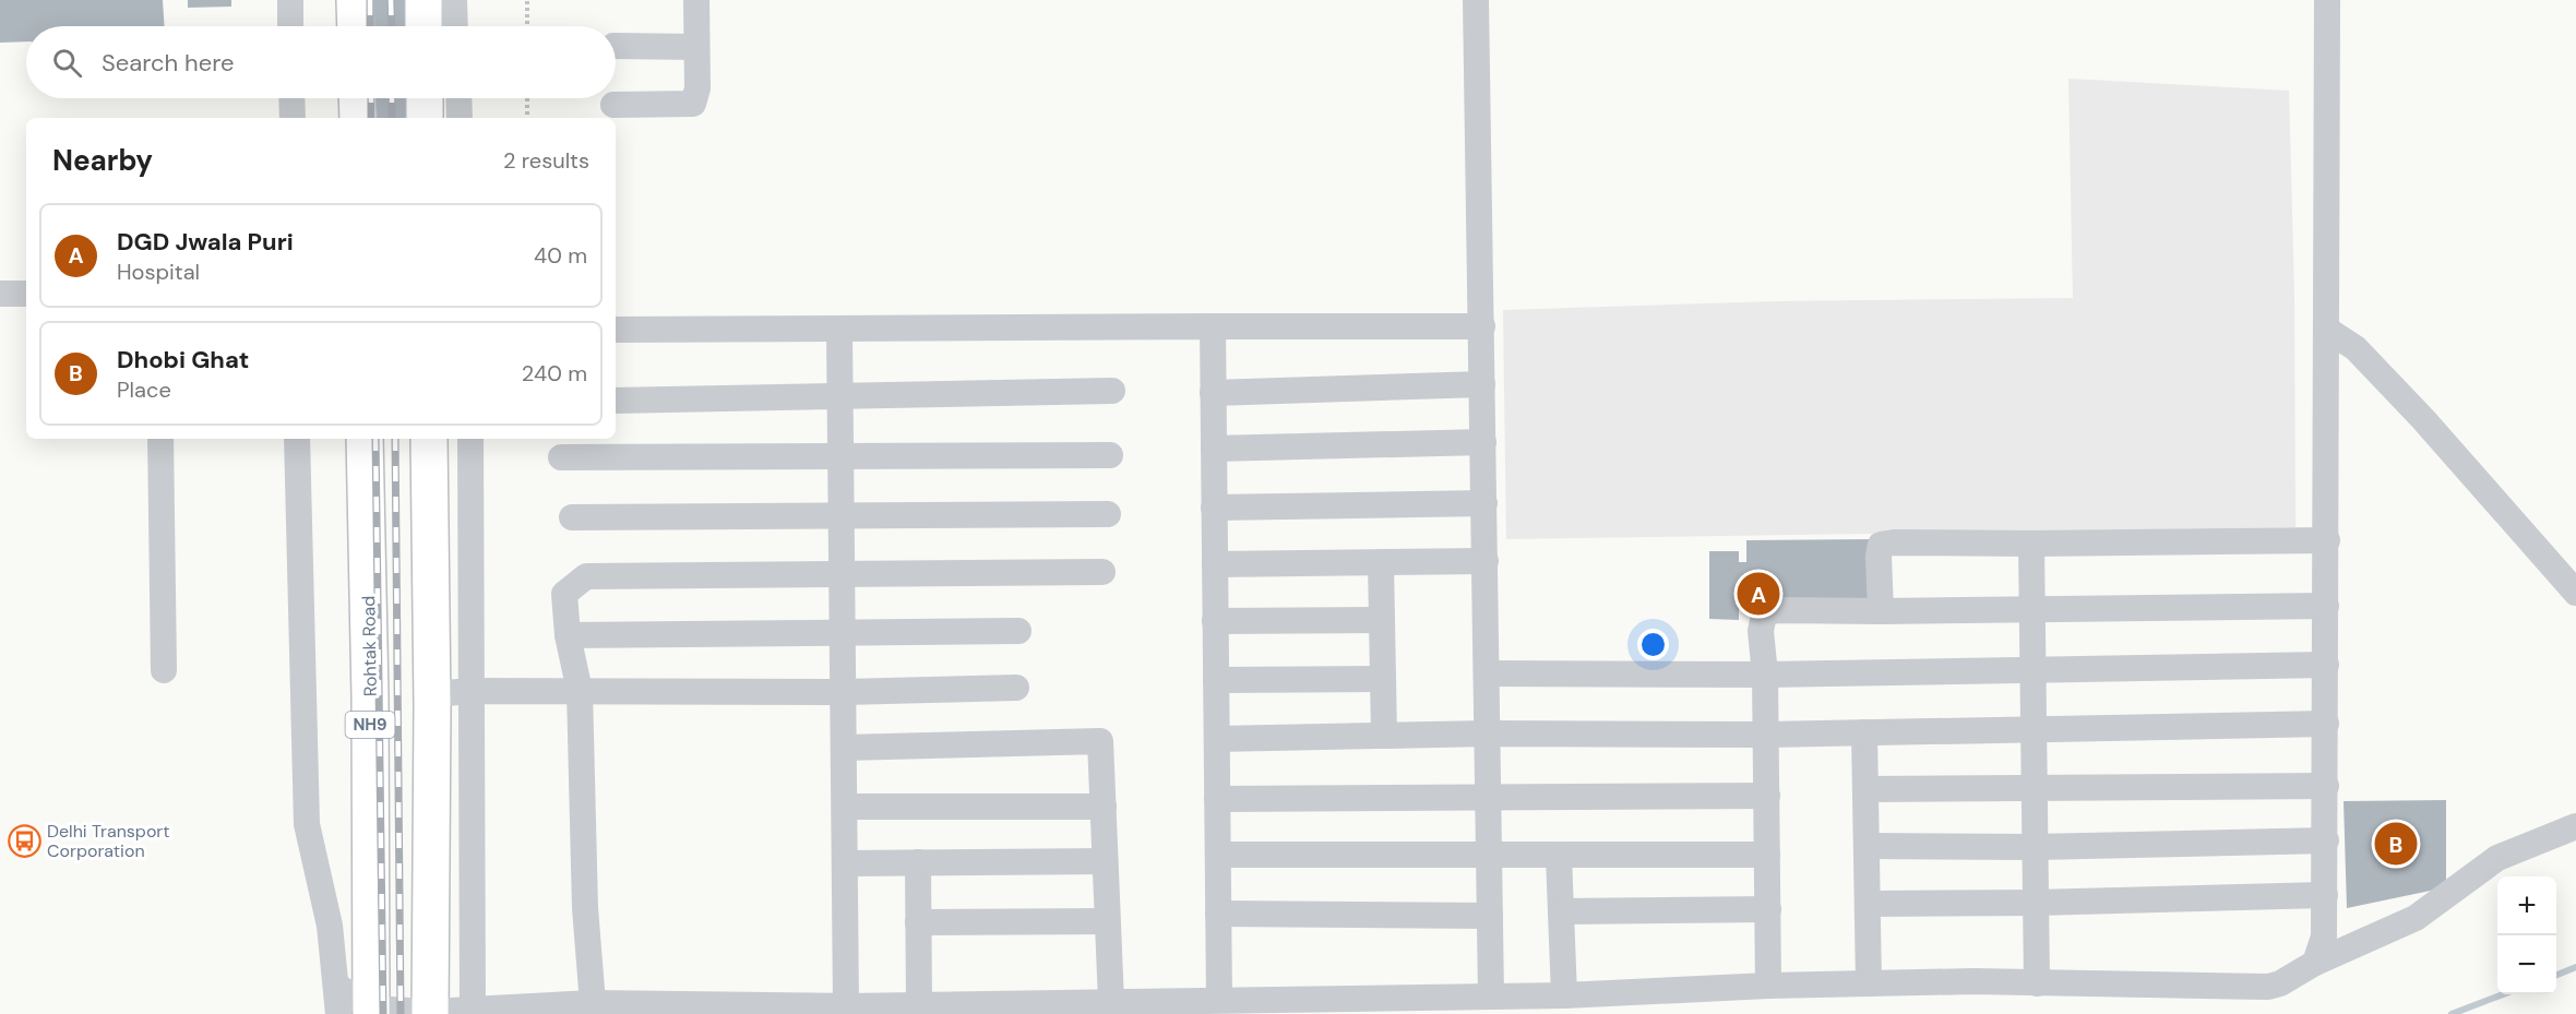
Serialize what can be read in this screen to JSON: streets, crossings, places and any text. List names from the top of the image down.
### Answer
{
  "streets": {
    "highway": ["Rohtak Road", "NH9"]
  },
  "places": {
    "bus stop": ["Delhi Transport Corporation"]
  },
  "page": {
    "search": "Search here",
    "heading": ["Nearby", "2 results"],
    "list": [
      {
        "mark": "A",
        "name": "DGD Jwala Puri",
        "note": "Hospital",
        "value": "40 m"
      },
      {
        "mark": "B",
        "name": "Dhobi Ghat",
        "note": "Place",
        "value": "240 m"
      }
    ],
    "pins": ["A", "B"],
    "map_buttons": ["+", "−"]
  }
}
